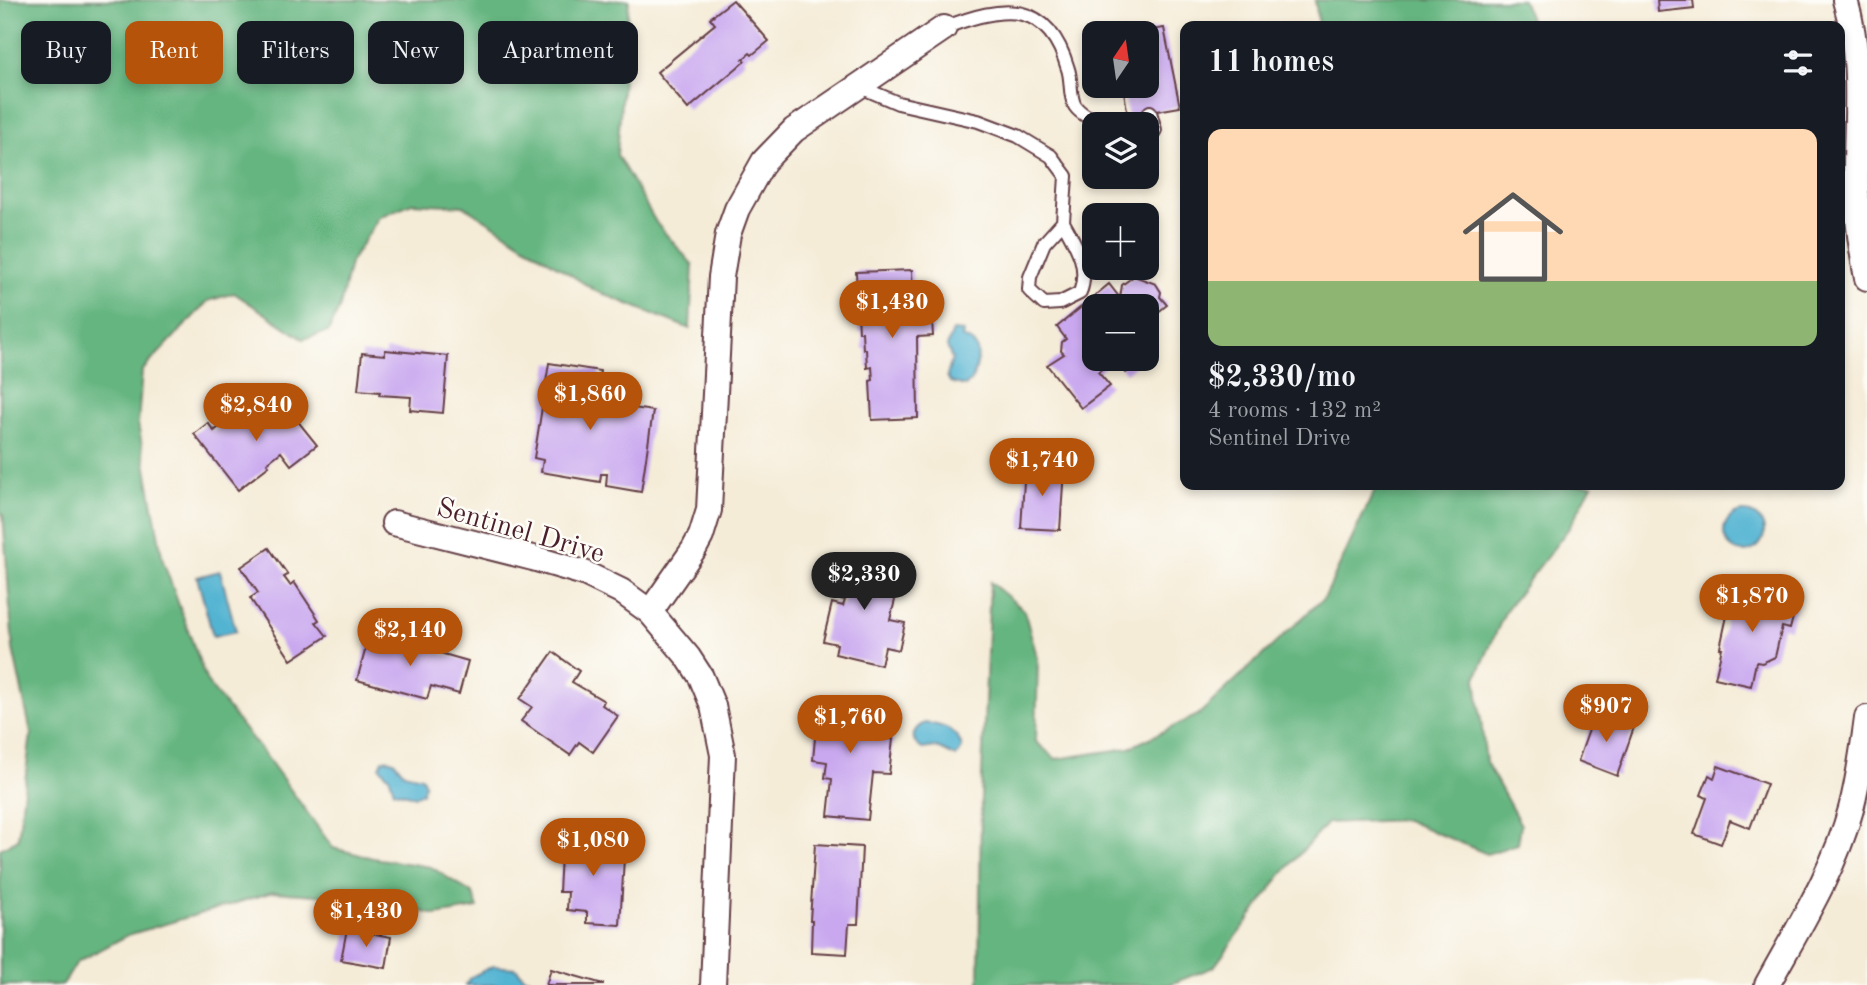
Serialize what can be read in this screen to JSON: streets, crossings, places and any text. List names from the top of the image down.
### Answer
{
  "streets": {
    "street": ["Sentinel Drive"]
  },
  "north": "top",
  "page": {
    "map_buttons": ["+", "−"],
    "chip": [
      "Buy",
      "Rent",
      "Filters",
      "New",
      "Apartment"
    ],
    "heading": "11 homes",
    "list": [
      {
        "name": "$2,330/mo",
        "note": "4 rooms · 132 m² · Sentinel Drive"
      }
    ],
    "price": [
      "$1,430",
      "$1,860",
      "$2,840",
      "$1,740",
      "$2,330",
      "$1,870",
      "$2,140",
      "$907",
      "$1,760",
      "$1,080",
      "$1,430"
    ]
  }
}
